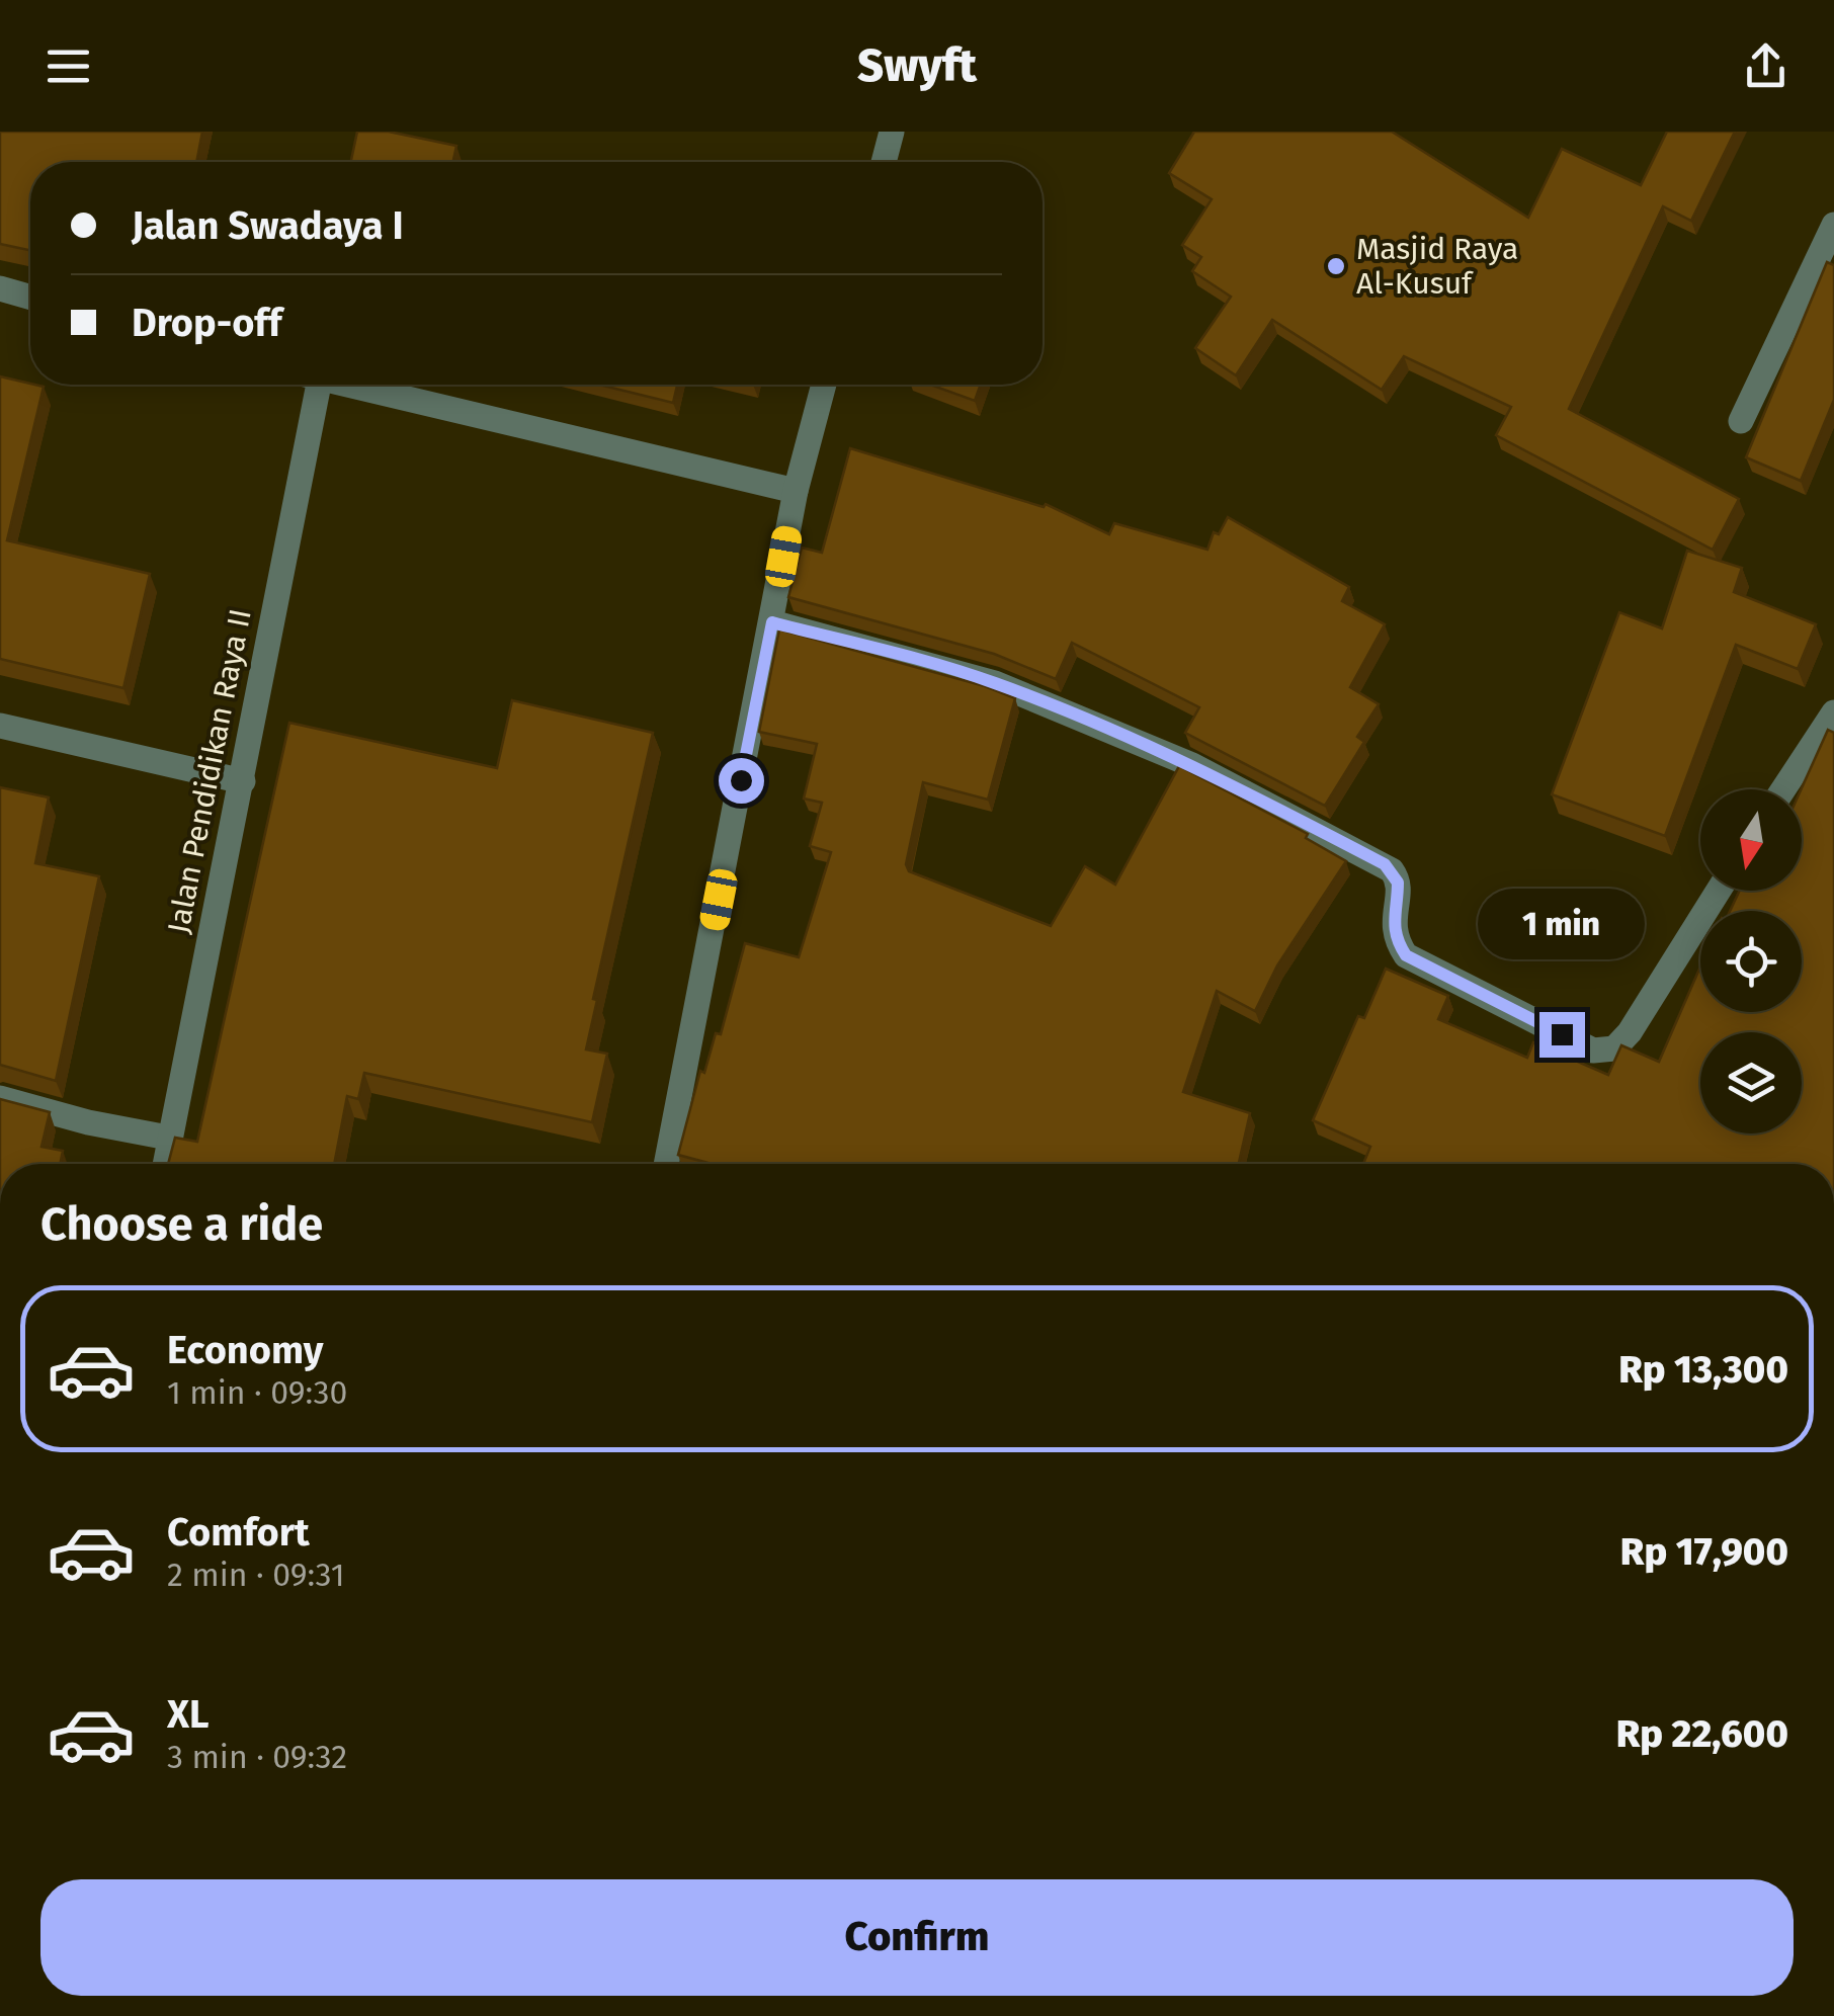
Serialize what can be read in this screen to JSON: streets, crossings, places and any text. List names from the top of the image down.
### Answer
{
  "streets": {
    "street": ["Jalan Pendidikan Raya II"]
  },
  "places": ["Masjid Raya Al-Kusuf"],
  "north": "bottom",
  "page": {
    "header": "Swyft",
    "banner": ["Jalan Swadaya I", "Drop-off"],
    "bubble": "1 min",
    "heading": "Choose a ride",
    "list": [
      {
        "name": "Economy",
        "note": "1 min · 09:30",
        "value": "Rp 13,300"
      },
      {
        "name": "Comfort",
        "note": "2 min · 09:31",
        "value": "Rp 17,900"
      },
      {
        "name": "XL",
        "note": "3 min · 09:32",
        "value": "Rp 22,600"
      }
    ],
    "buttons": "Confirm"
  }
}
